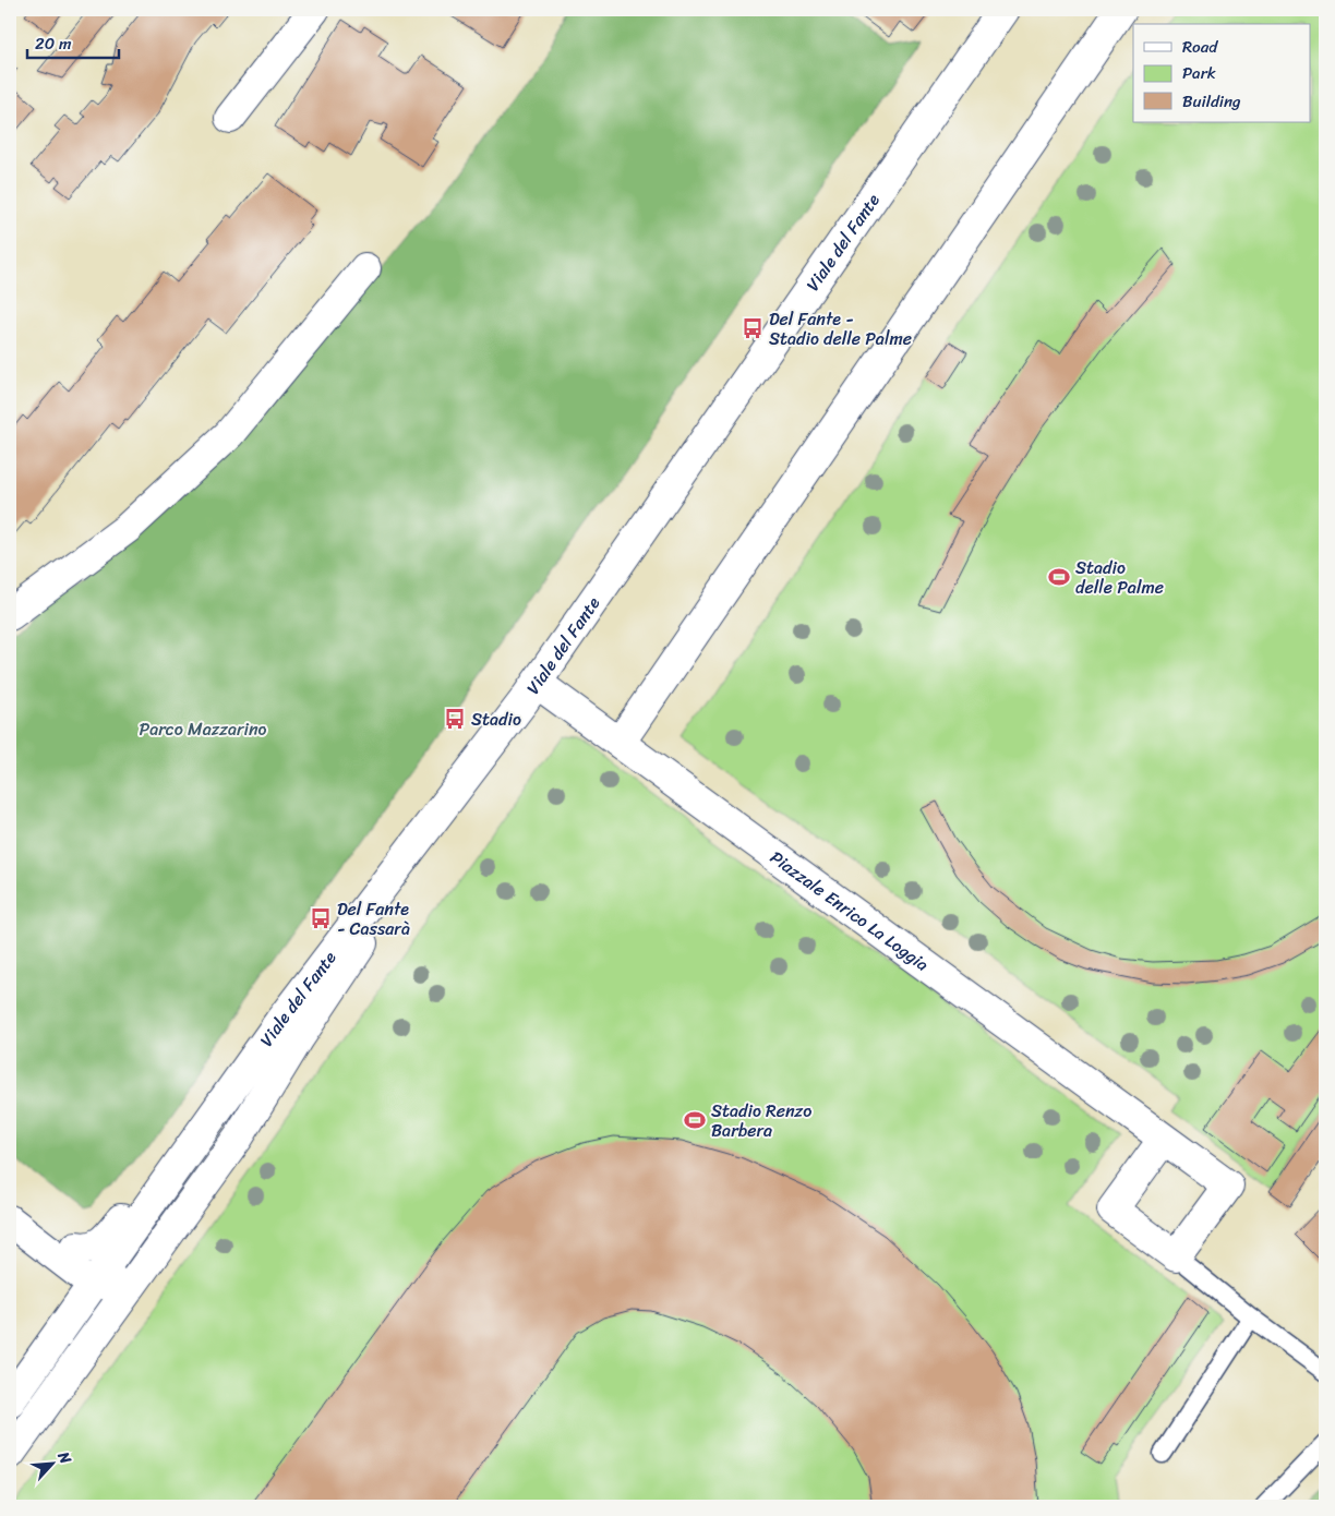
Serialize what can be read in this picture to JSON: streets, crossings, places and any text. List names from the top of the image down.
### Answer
{
  "streets": {
    "street": ["Viale del Fante", "Piazzale Enrico La Loggia"]
  },
  "crossings": [
    ["Viale del Fante", "Piazzale Enrico La Loggia"]
  ],
  "parks": ["Parco Mazzarino"],
  "places": {
    "bus stop": ["Del Fante - Stadio delle Palme", "Stadio", "Del Fante - Cassarà"],
    "sports": ["Stadio delle Palme", "Stadio Renzo Barbera"]
  },
  "legend": ["Road", "Park", "Building"],
  "scale_bar": "20 m",
  "north": "top right"
}
